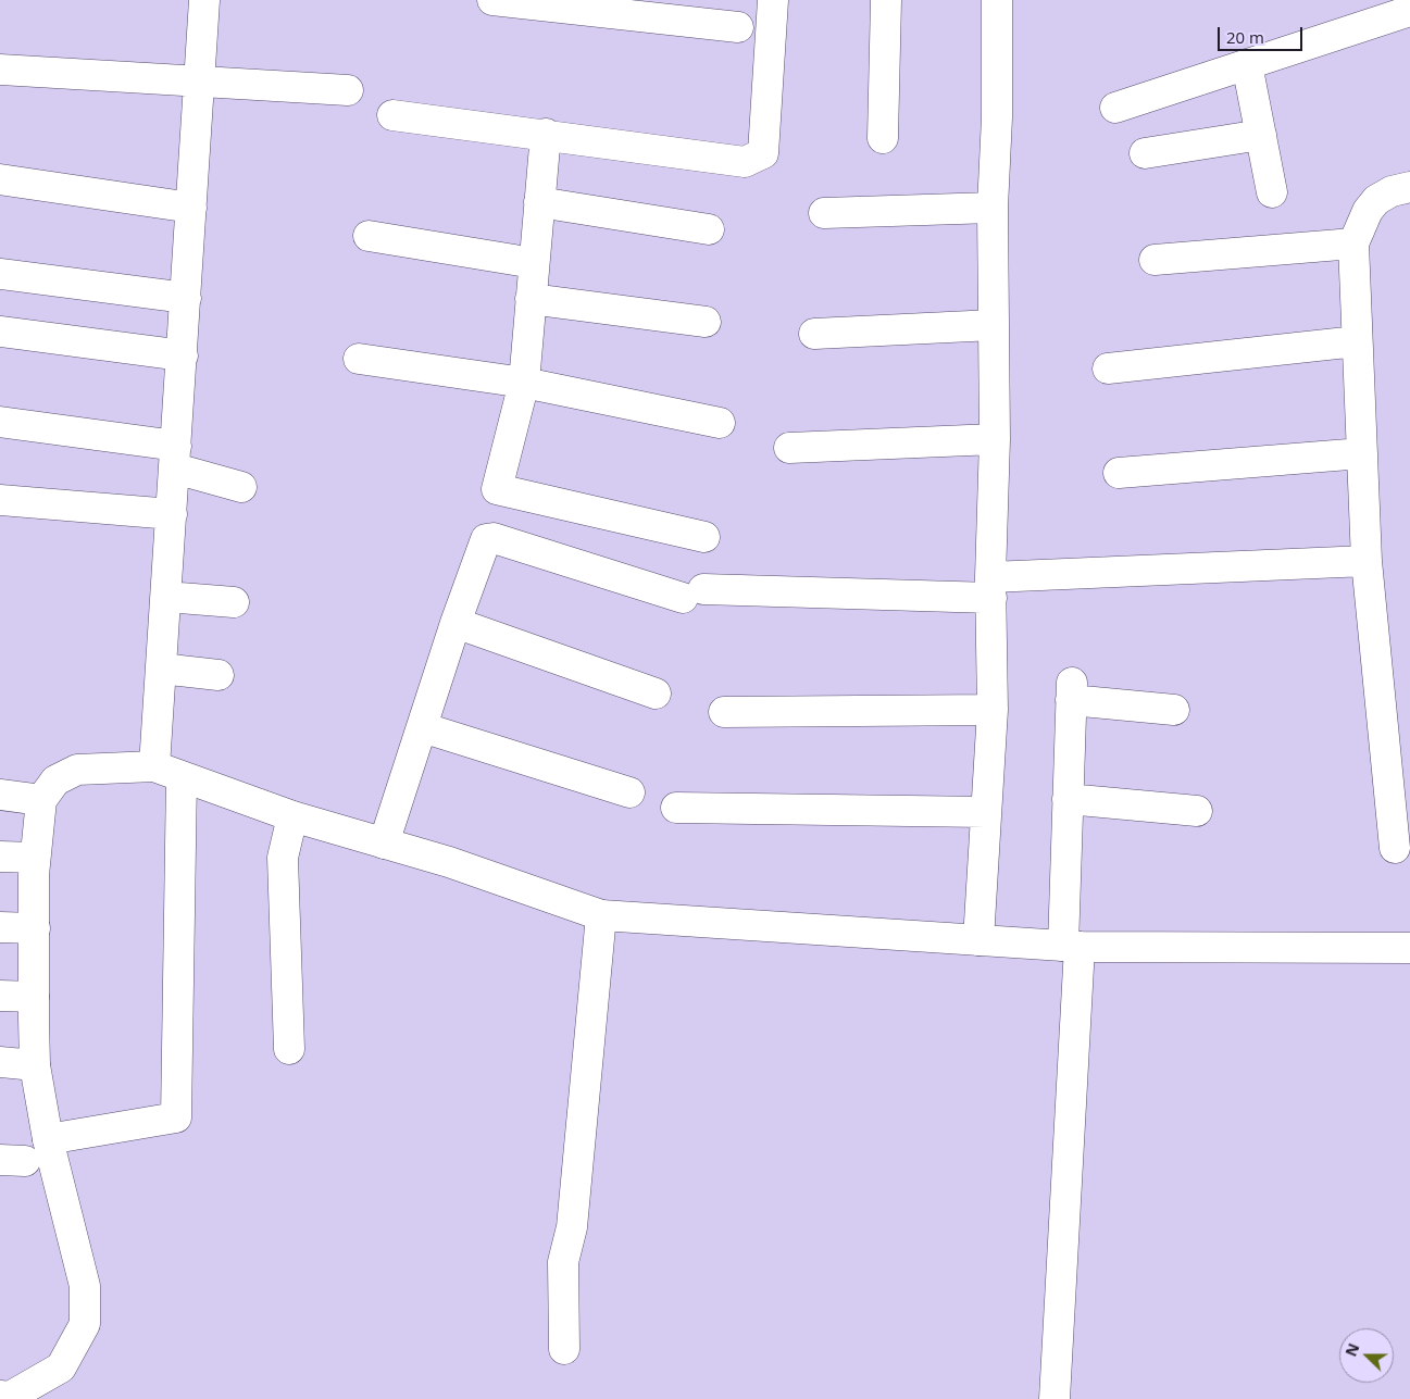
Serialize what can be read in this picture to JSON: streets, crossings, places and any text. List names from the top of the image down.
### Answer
{
  "scale_bar": "20 m",
  "north": "left"
}
